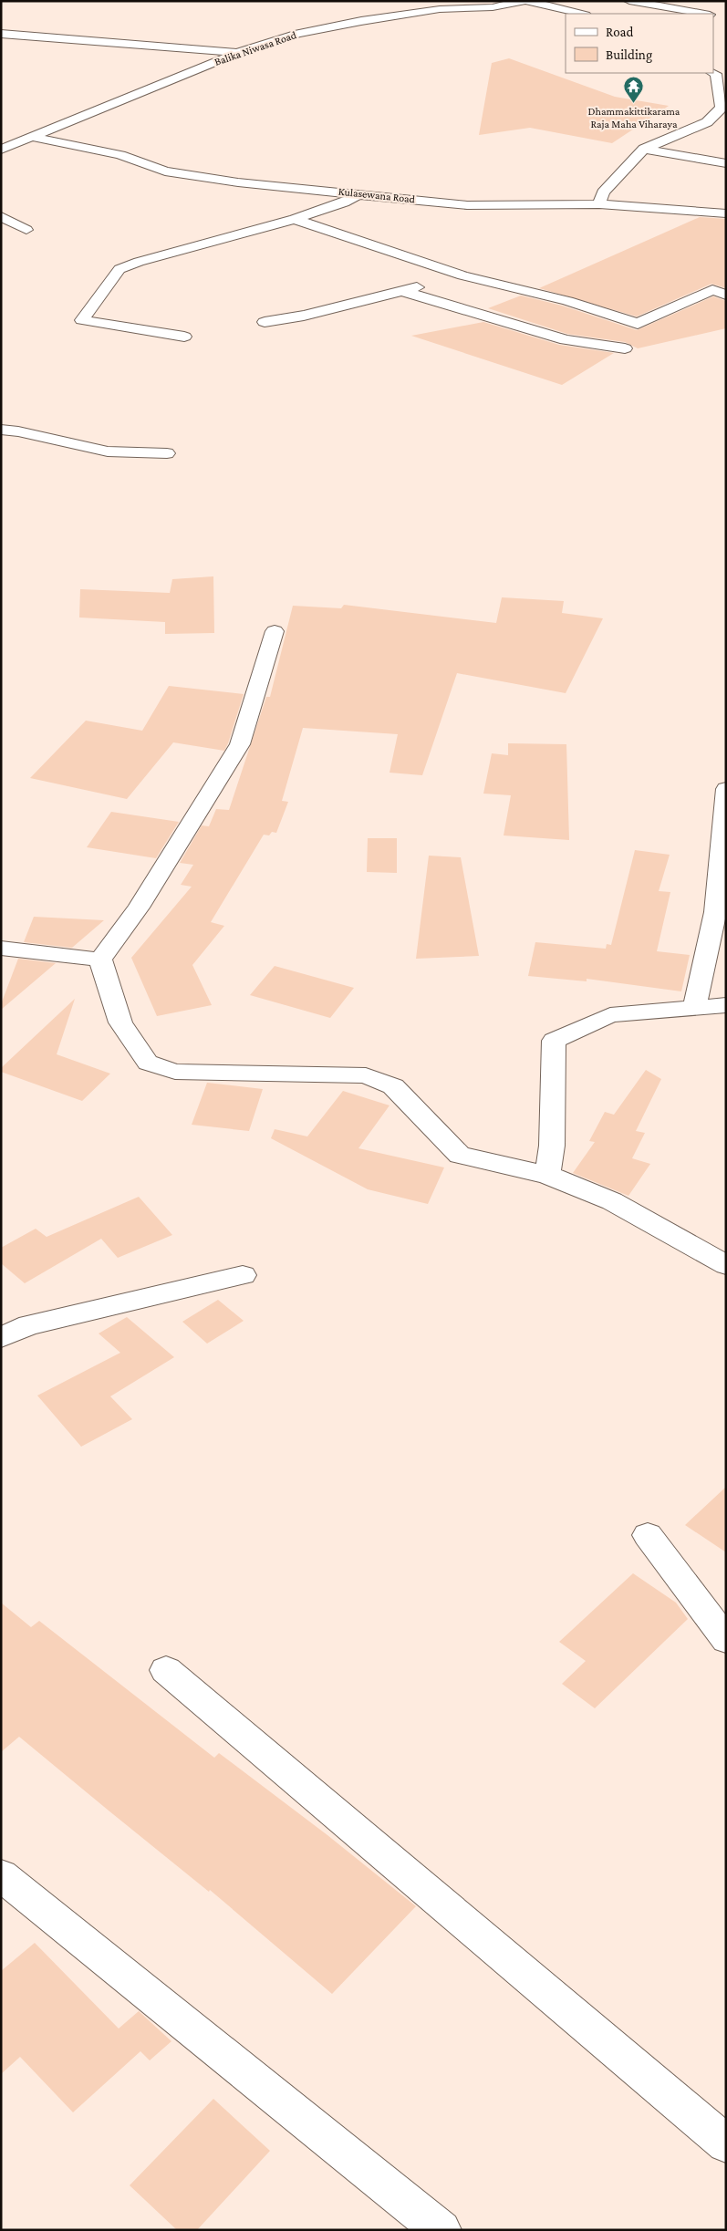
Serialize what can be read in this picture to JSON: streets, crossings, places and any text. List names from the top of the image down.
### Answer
{
  "streets": {
    "street": ["Balika Niwasa Road", "Kulasewana Road"]
  },
  "crossings": [
    ["Balika Niwasa Road", "Kulasewana Road"]
  ],
  "places": {
    "temple": ["Dhammakittikarama Raja Maha Viharaya"]
  },
  "legend": ["Road", "Building"]
}
